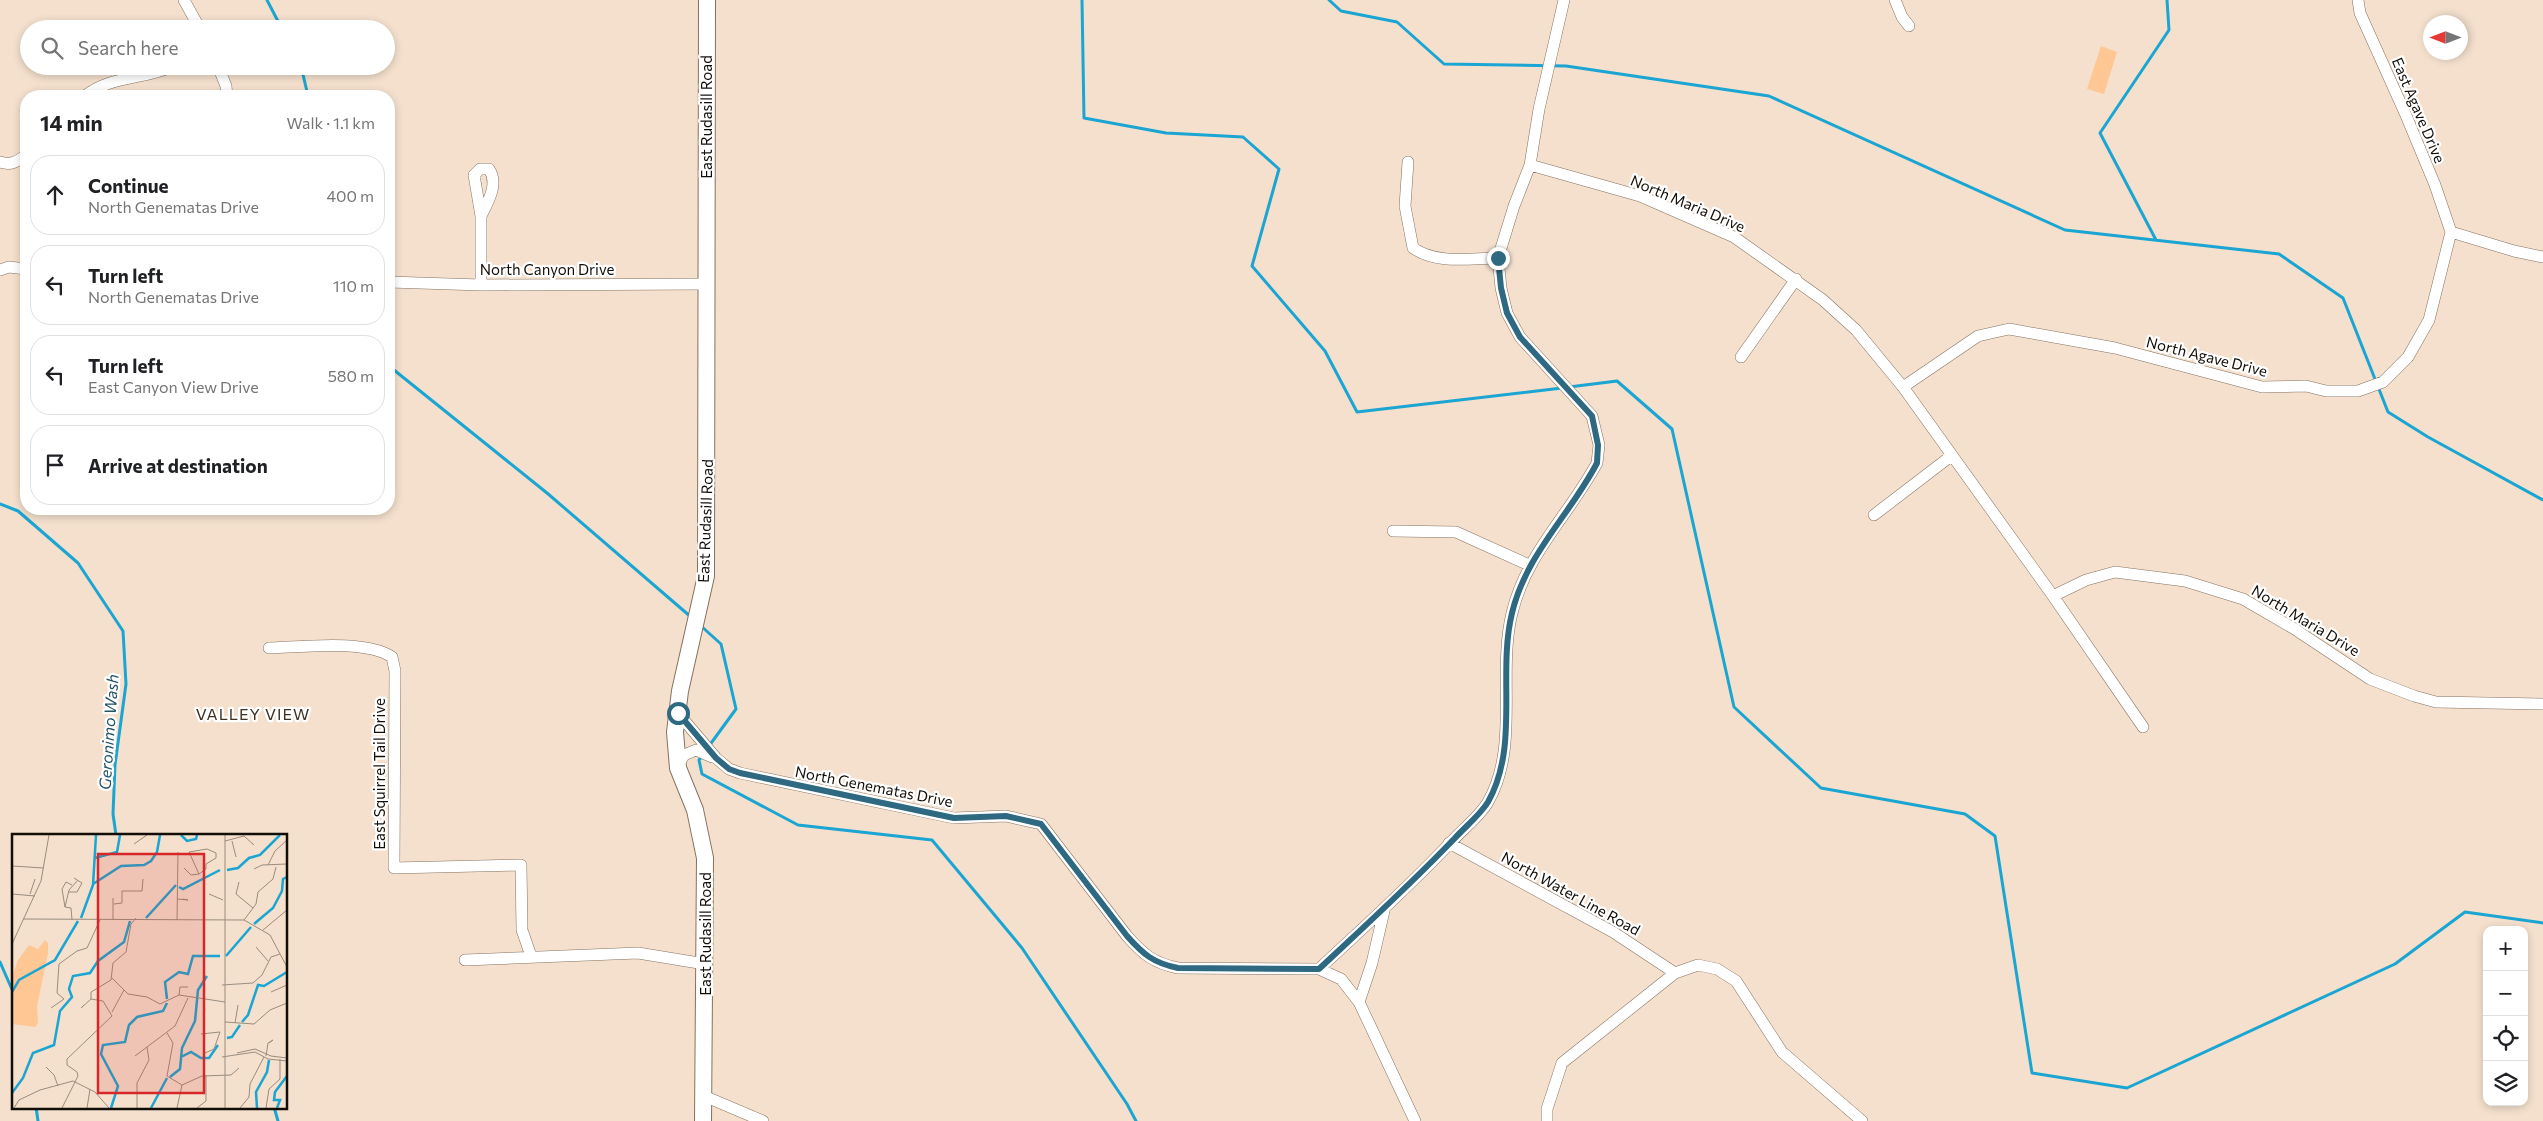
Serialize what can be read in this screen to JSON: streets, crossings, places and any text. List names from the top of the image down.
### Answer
{
  "streets": {
    "street": [
      "East Agave Drive",
      "East Rudasill Road",
      "North Maria Drive",
      "North Canyon Drive",
      "North Agave Drive",
      "East Squirrel Tail Drive",
      "North Genematas Drive",
      "North Water Line Road"
    ]
  },
  "crossings": [
    ["East Agave Drive", "North Agave Drive"],
    ["East Rudasill Road", "North Canyon Drive"],
    ["East Rudasill Road", "North Genematas Drive"],
    ["North Maria Drive", "North Agave Drive"]
  ],
  "districts": ["VALLEY VIEW"],
  "water": ["Geronimo Wash"],
  "north": "left",
  "page": {
    "search": "Search here",
    "heading": ["14 min", "Walk · 1.1 km"],
    "list": [
      ["Continue", "North Genematas Drive", "400 m"],
      ["Turn left", "North Genematas Drive", "110 m"],
      ["Turn left", "East Canyon View Drive", "580 m"],
      "Arrive at destination"
    ],
    "map_buttons": ["+", "−"]
  }
}
